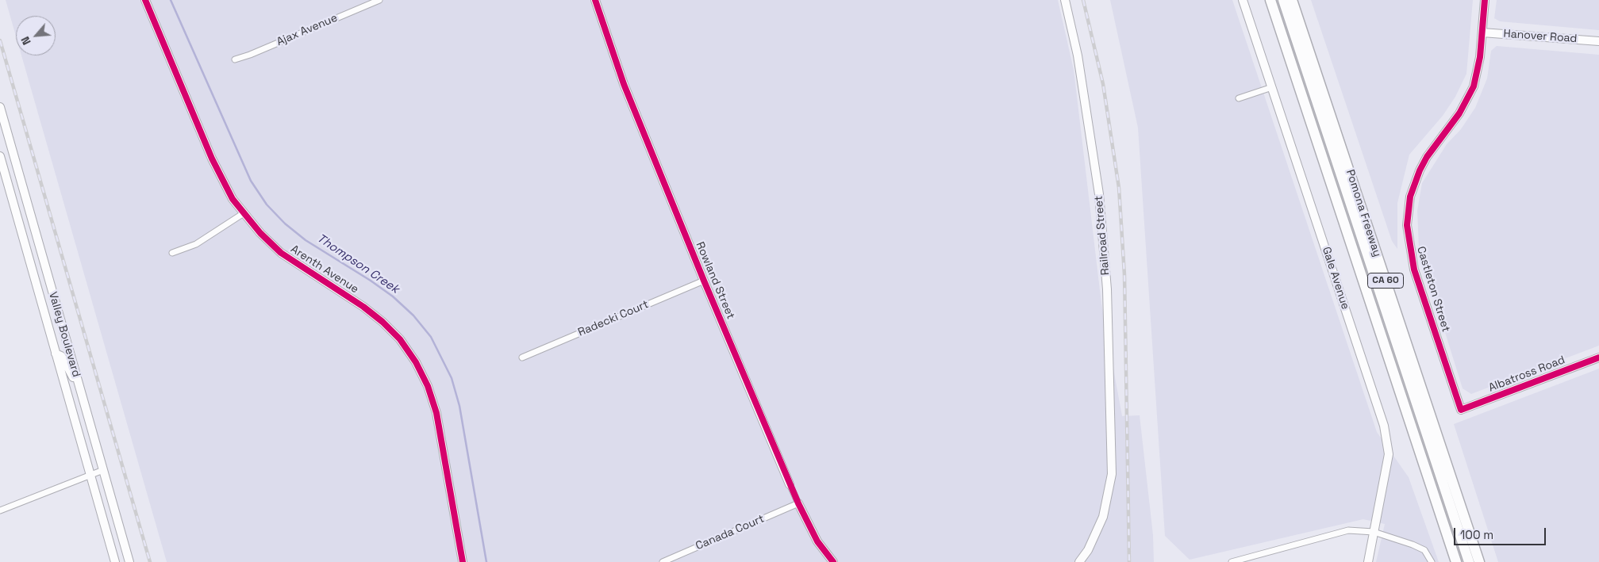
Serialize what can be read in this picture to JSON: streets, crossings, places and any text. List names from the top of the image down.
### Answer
{
  "streets": {
    "highway": ["Pomona Freeway", "CA 60"],
    "street": [
      "Ajax Avenue",
      "Hanover Road",
      "Railroad Street",
      "Arenth Avenue",
      "Gale Avenue",
      "Rowland Street",
      "Castleton Street",
      "Radecki Court",
      "Valley Boulevard",
      "Albatross Road",
      "Canada Court"
    ]
  },
  "crossings": [
    ["Hanover Road", "Castleton Street"],
    ["Rowland Street", "Radecki Court"],
    ["Rowland Street", "Canada Court"],
    ["Castleton Street", "Albatross Road"]
  ],
  "water": ["Thompson Creek"],
  "scale_bar": "100 m",
  "north": "bottom left"
}
